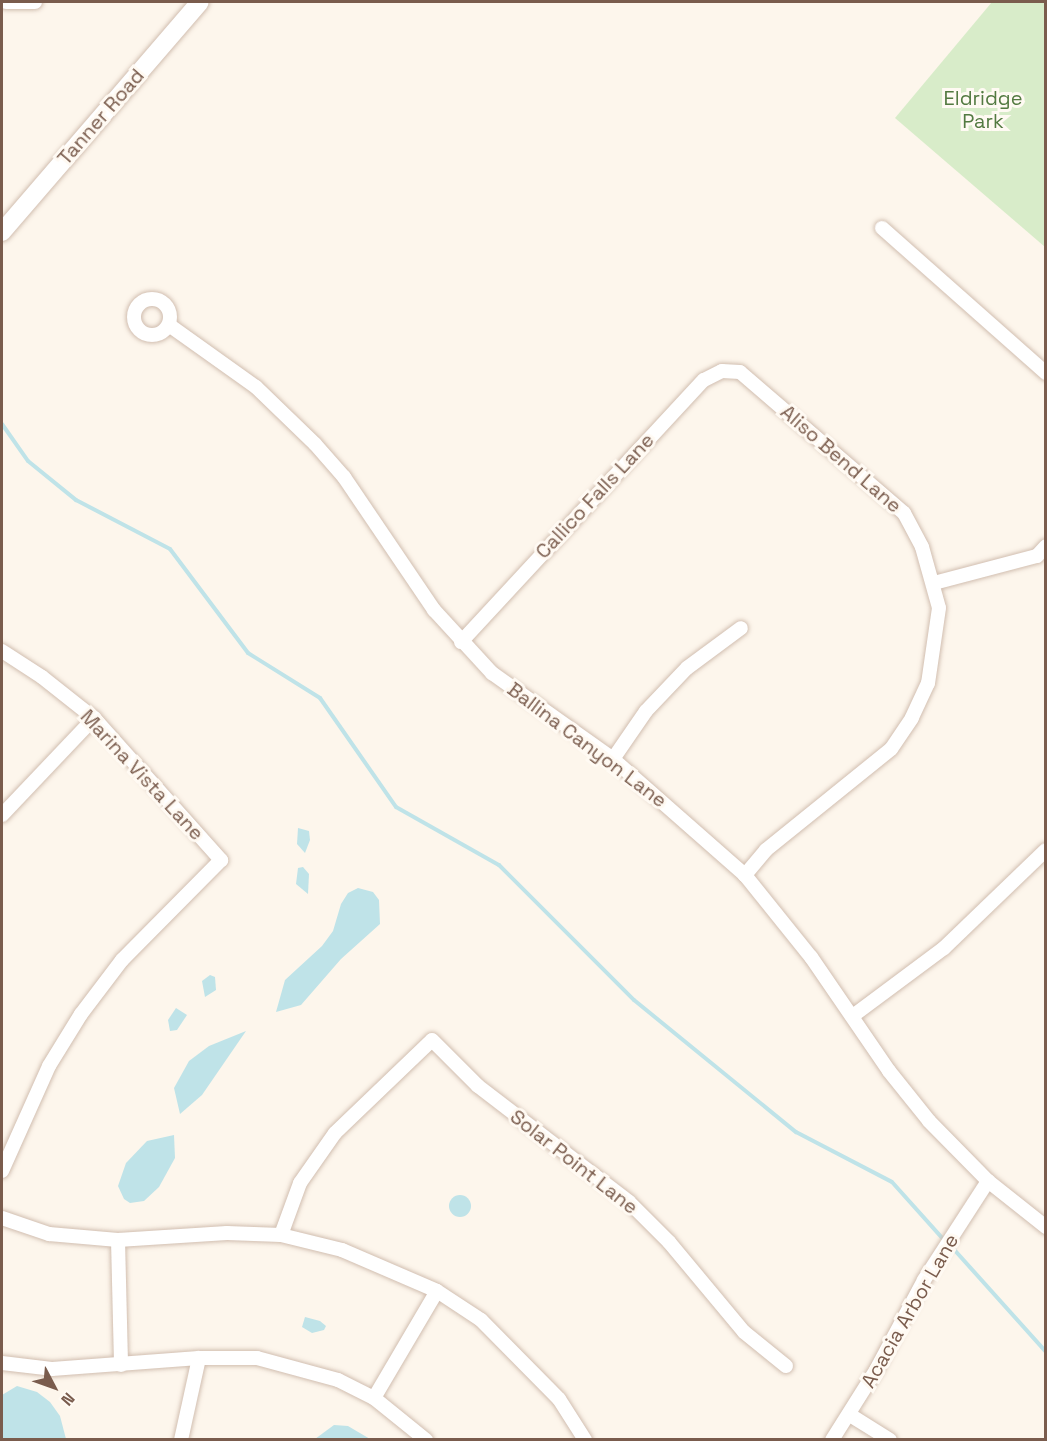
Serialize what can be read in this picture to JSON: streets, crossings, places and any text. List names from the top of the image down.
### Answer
{
  "streets": {
    "main road": ["Tanner Road"],
    "street": [
      "Aliso Bend Lane",
      "Callico Falls Lane",
      "Ballina Canyon Lane",
      "Marina Vista Lane",
      "Solar Point Lane",
      "Acacia Arbor Lane"
    ]
  },
  "crossings": [
    ["Aliso Bend Lane", "Callico Falls Lane"],
    ["Aliso Bend Lane", "Ballina Canyon Lane"],
    ["Callico Falls Lane", "Ballina Canyon Lane"],
    ["Ballina Canyon Lane", "Acacia Arbor Lane"]
  ],
  "parks": ["Eldridge Park"],
  "north": "bottom right"
}
